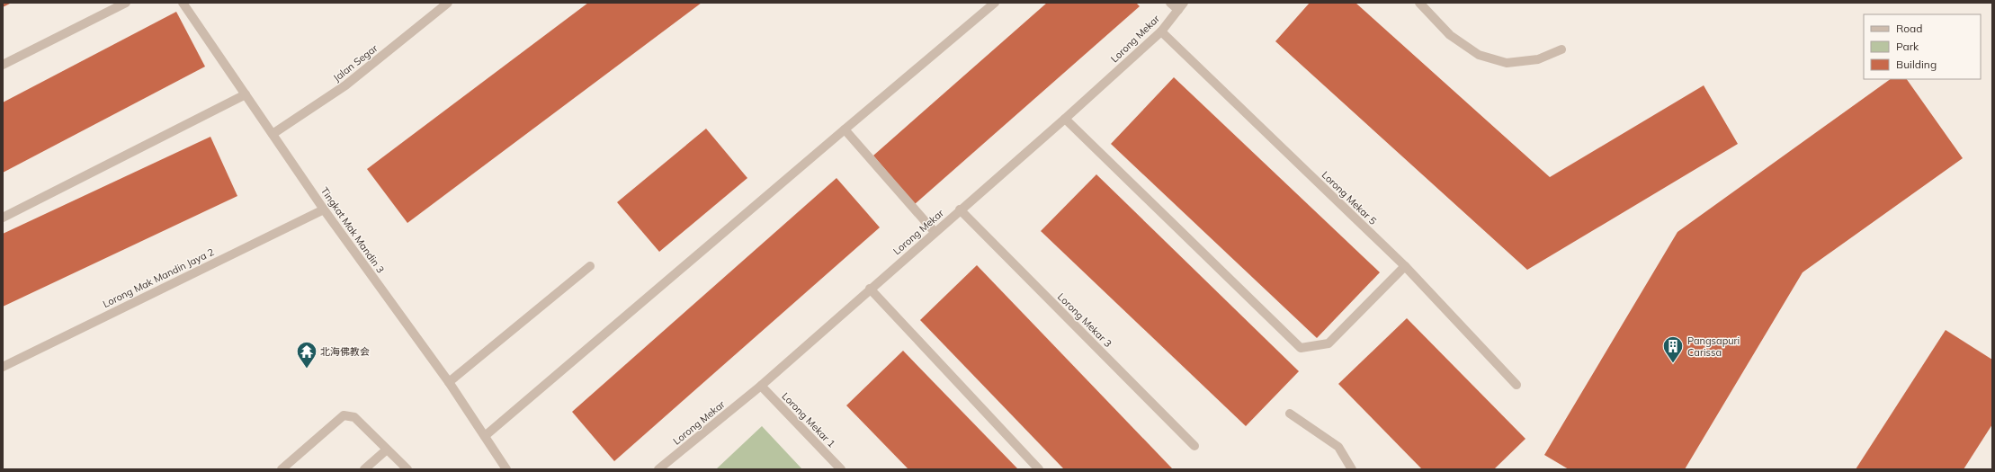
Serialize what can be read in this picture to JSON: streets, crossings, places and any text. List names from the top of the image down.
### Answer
{
  "streets": {
    "street": [
      "Lorong Mekar",
      "Jalan Segar",
      "Lorong Mekar 5",
      "Tingkat Mak Mandin 3",
      "Lorong Mak Mandin Jaya 2",
      "Lorong Mekar 3",
      "Lorong Mekar 1"
    ]
  },
  "crossings": [
    ["Lorong Mekar", "Lorong Mekar 5"],
    ["Lorong Mekar", "Lorong Mekar 3"],
    ["Lorong Mekar", "Lorong Mekar 1"],
    ["Jalan Segar", "Tingkat Mak Mandin 3"],
    ["Tingkat Mak Mandin 3", "Lorong Mak Mandin Jaya 2"]
  ],
  "places": {
    "building": ["Pangsapuri Carissa"],
    "temple": ["北海佛教会"]
  },
  "legend": ["Road", "Park", "Building"]
}
